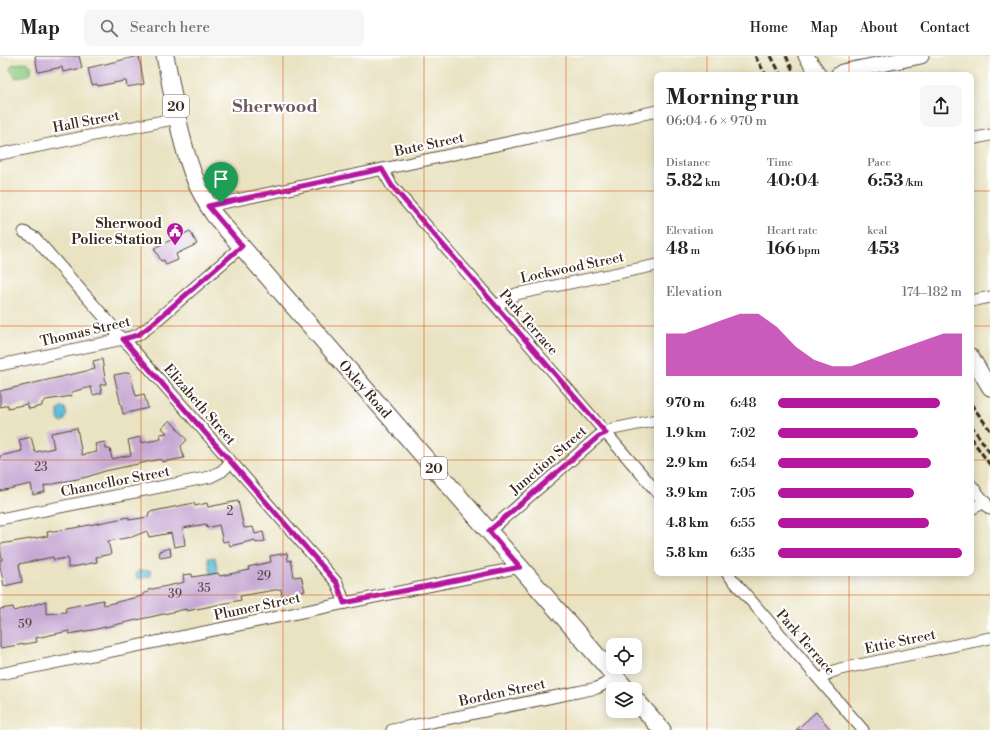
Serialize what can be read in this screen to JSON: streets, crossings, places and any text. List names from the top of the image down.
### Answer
{
  "streets": {
    "main road": ["20", "Oxley Road"],
    "street": [
      "Hall Street",
      "Bute Street",
      "Lockwood Street",
      "Park Terrace",
      "Thomas Street",
      "Elizabeth Street",
      "Junction Street",
      "Chancellor Street",
      "Plumer Street",
      "Ettie Street",
      "Borden Street"
    ]
  },
  "crossings": [
    ["Hall Street", "Oxley Road"],
    ["Bute Street", "Park Terrace"],
    ["Bute Street", "Oxley Road"],
    ["Lockwood Street", "Park Terrace"],
    ["Park Terrace", "Junction Street"],
    ["Park Terrace", "Ettie Street"],
    ["Thomas Street", "Oxley Road"],
    ["Thomas Street", "Elizabeth Street"],
    ["Oxley Road", "Junction Street"],
    ["Oxley Road", "Plumer Street"],
    ["Elizabeth Street", "Chancellor Street"],
    ["Elizabeth Street", "Plumer Street"]
  ],
  "districts": ["Sherwood"],
  "places": {
    "public building": ["Sherwood Police Station"]
  },
  "house_numbers": [
    "23",
    "2",
    "29",
    "35",
    "39",
    "59"
  ],
  "page": {
    "header": "Map",
    "search": "Search here",
    "nav": [
      "Home",
      "Map",
      "About",
      "Contact"
    ],
    "heading": ["Morning run", "06:04 · 6 × 970 m"],
    "stats": [
      ["Distance", "5.82 km"],
      ["Time", "40:04"],
      ["Pace", "6:53 /km"],
      ["Elevation", "48 m"],
      ["Heart rate", "166 bpm"],
      ["kcal", "453"]
    ],
    "chart": ["Elevation", "174–182 m"],
    "list": [
      {
        "name": "970 m",
        "note": "6:48"
      },
      {
        "name": "1.9 km",
        "note": "7:02"
      },
      {
        "name": "2.9 km",
        "note": "6:54"
      },
      {
        "name": "3.9 km",
        "note": "7:05"
      },
      {
        "name": "4.8 km",
        "note": "6:55"
      },
      {
        "name": "5.8 km",
        "note": "6:35"
      }
    ]
  }
}
